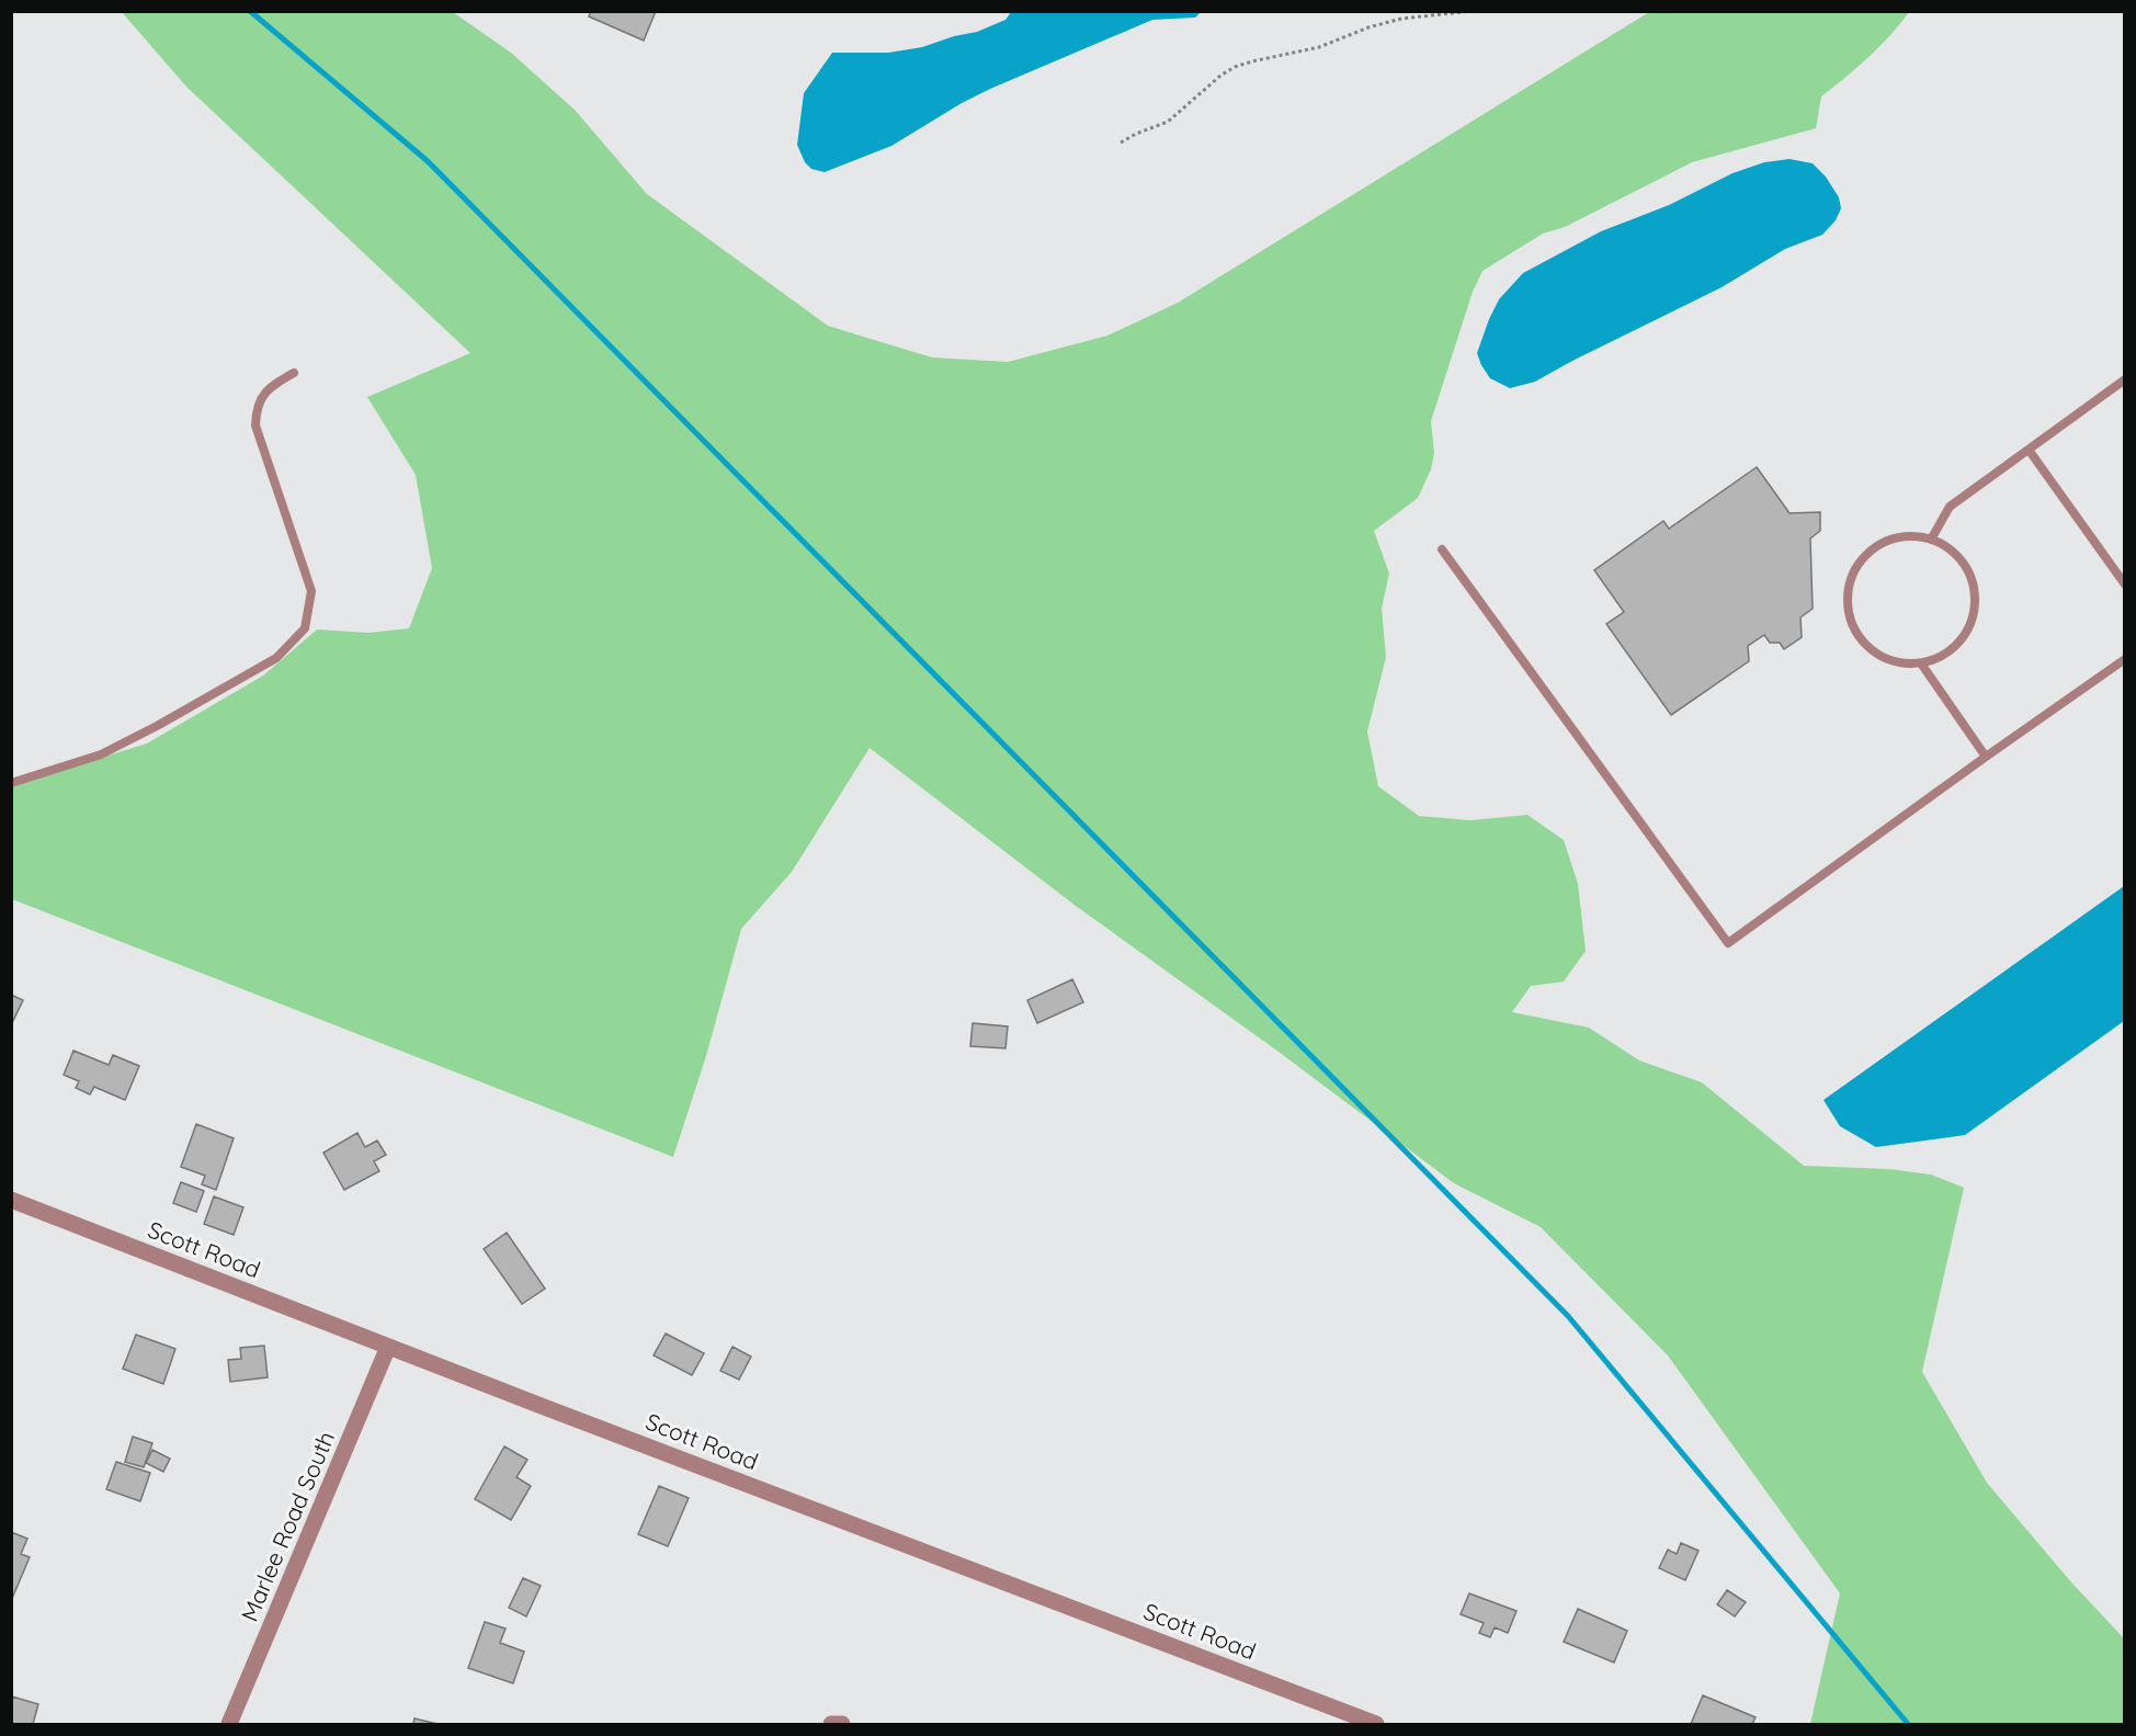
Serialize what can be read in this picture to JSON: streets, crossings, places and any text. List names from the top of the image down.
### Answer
{
  "streets": {
    "street": ["Scott Road", "Marlee Road South"]
  },
  "crossings": [
    ["Scott Road", "Marlee Road South"]
  ]
}
